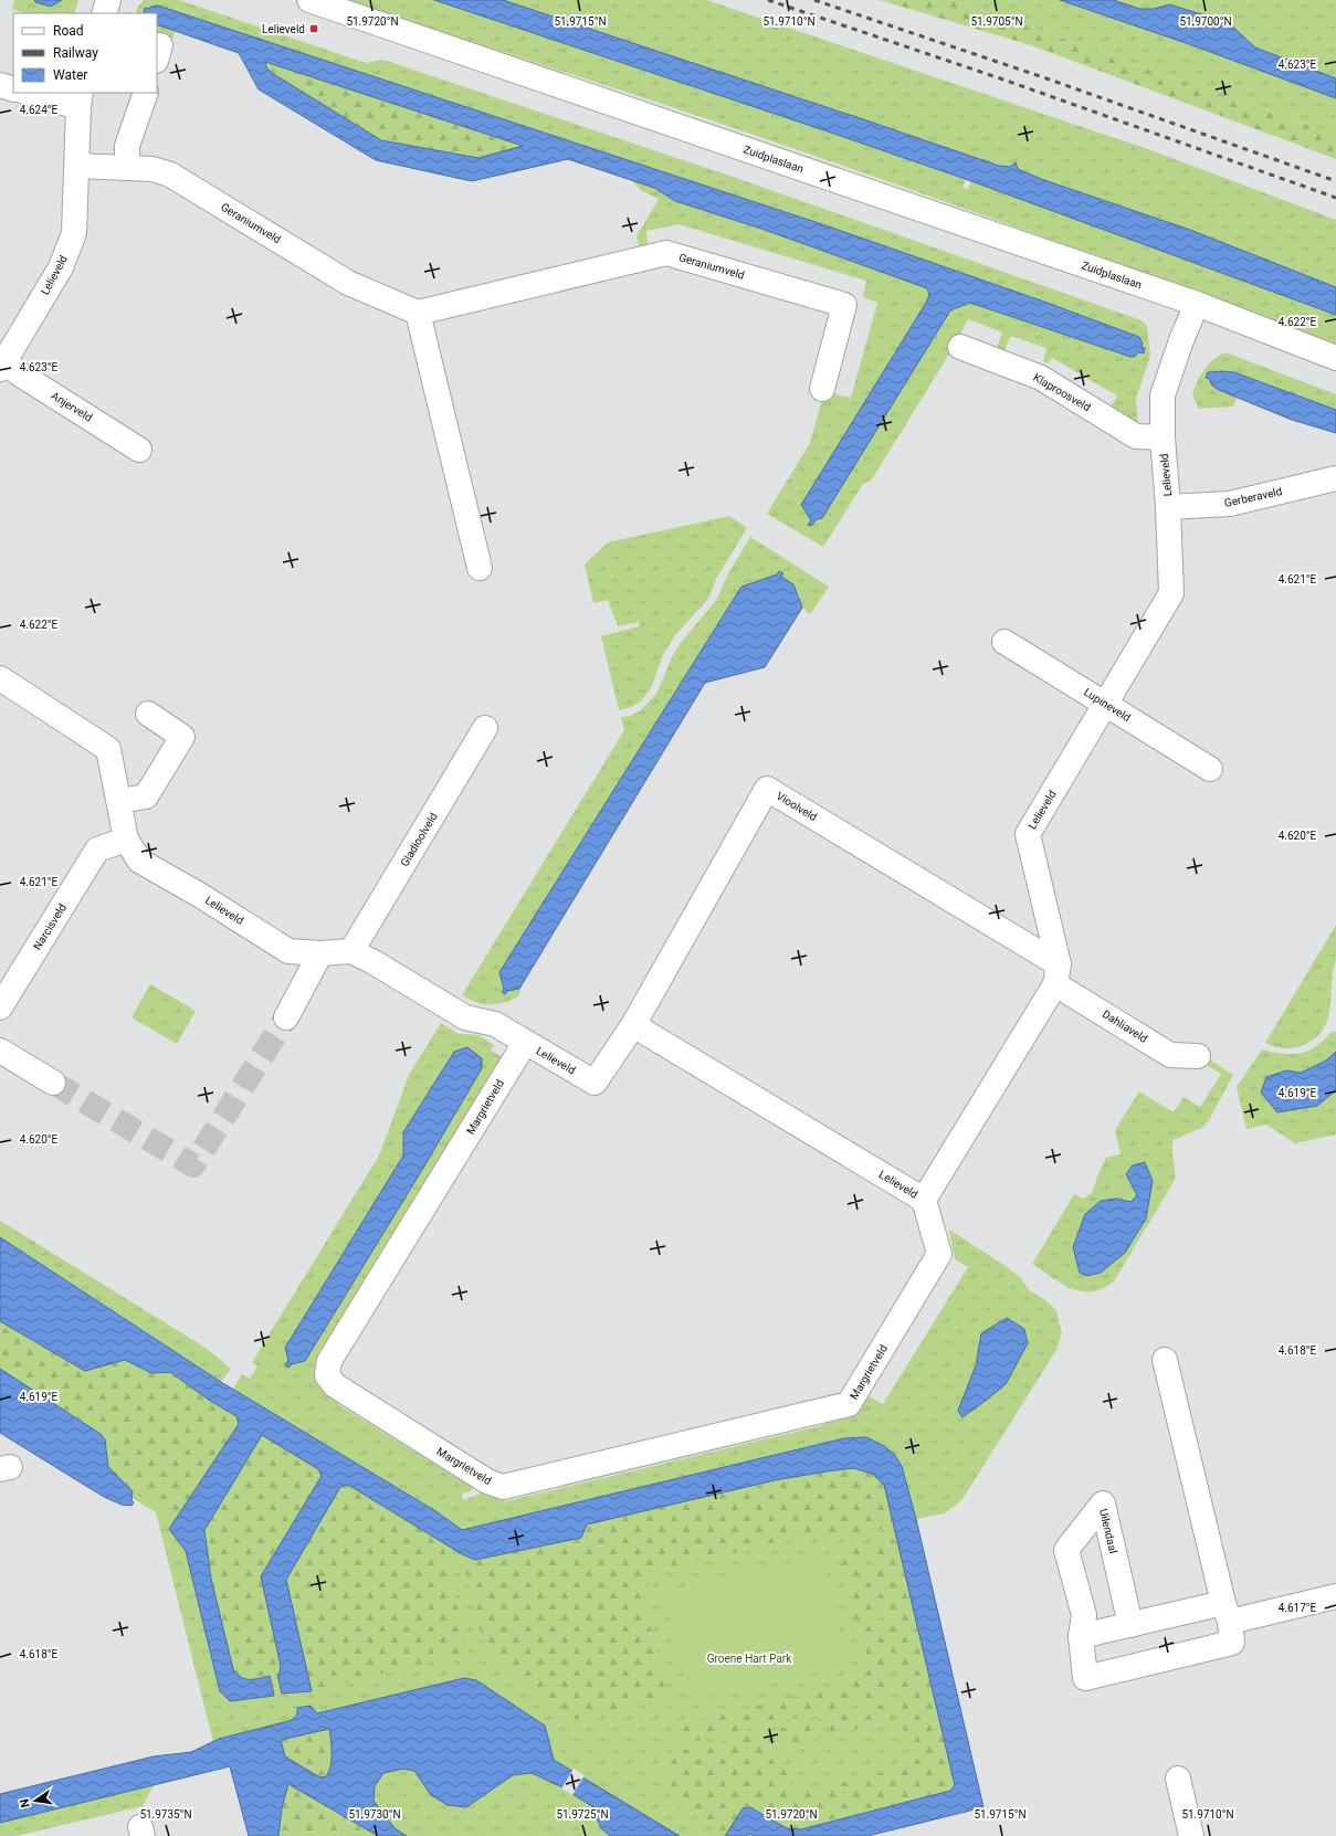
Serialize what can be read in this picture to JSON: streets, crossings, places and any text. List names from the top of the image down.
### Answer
{
  "streets": {
    "street": [
      "Zuidplaslaan",
      "Geraniumveld",
      "Lelieveld",
      "Klaproosveld",
      "Anjerveld",
      "Gerberaveld",
      "Lupineveld",
      "Vioolveld",
      "Gladioolveld",
      "Narcisveld",
      "Dahliaveld",
      "Margrietveld",
      "Uilendaal"
    ]
  },
  "crossings": [
    ["Zuidplaslaan", "Lelieveld"],
    ["Geraniumveld", "Lelieveld"],
    ["Lelieveld", "Klaproosveld"],
    ["Lelieveld", "Anjerveld"],
    ["Lelieveld", "Gerberaveld"],
    ["Lelieveld", "Lupineveld"],
    ["Lelieveld", "Vioolveld"],
    ["Lelieveld", "Gladioolveld"],
    ["Lelieveld", "Narcisveld"],
    ["Lelieveld", "Dahliaveld"],
    ["Lelieveld", "Margrietveld"],
    ["Vioolveld", "Dahliaveld"]
  ],
  "parks": ["Groene Hart Park"],
  "places": {
    "transit": ["Lelieveld"]
  },
  "legend": ["Road", "Railway", "Water"],
  "north": "left",
  "coordinates": [
    "51.9720°N",
    "51.9715°N",
    "51.9710°N",
    "51.9705°N",
    "51.9700°N",
    "4.623°E",
    "4.624°E",
    "4.622°E",
    "4.621°E",
    "4.620°E",
    "4.619°E",
    "4.618°E",
    "4.617°E",
    "51.9735°N",
    "51.9730°N",
    "51.9725°N"
  ]
}
